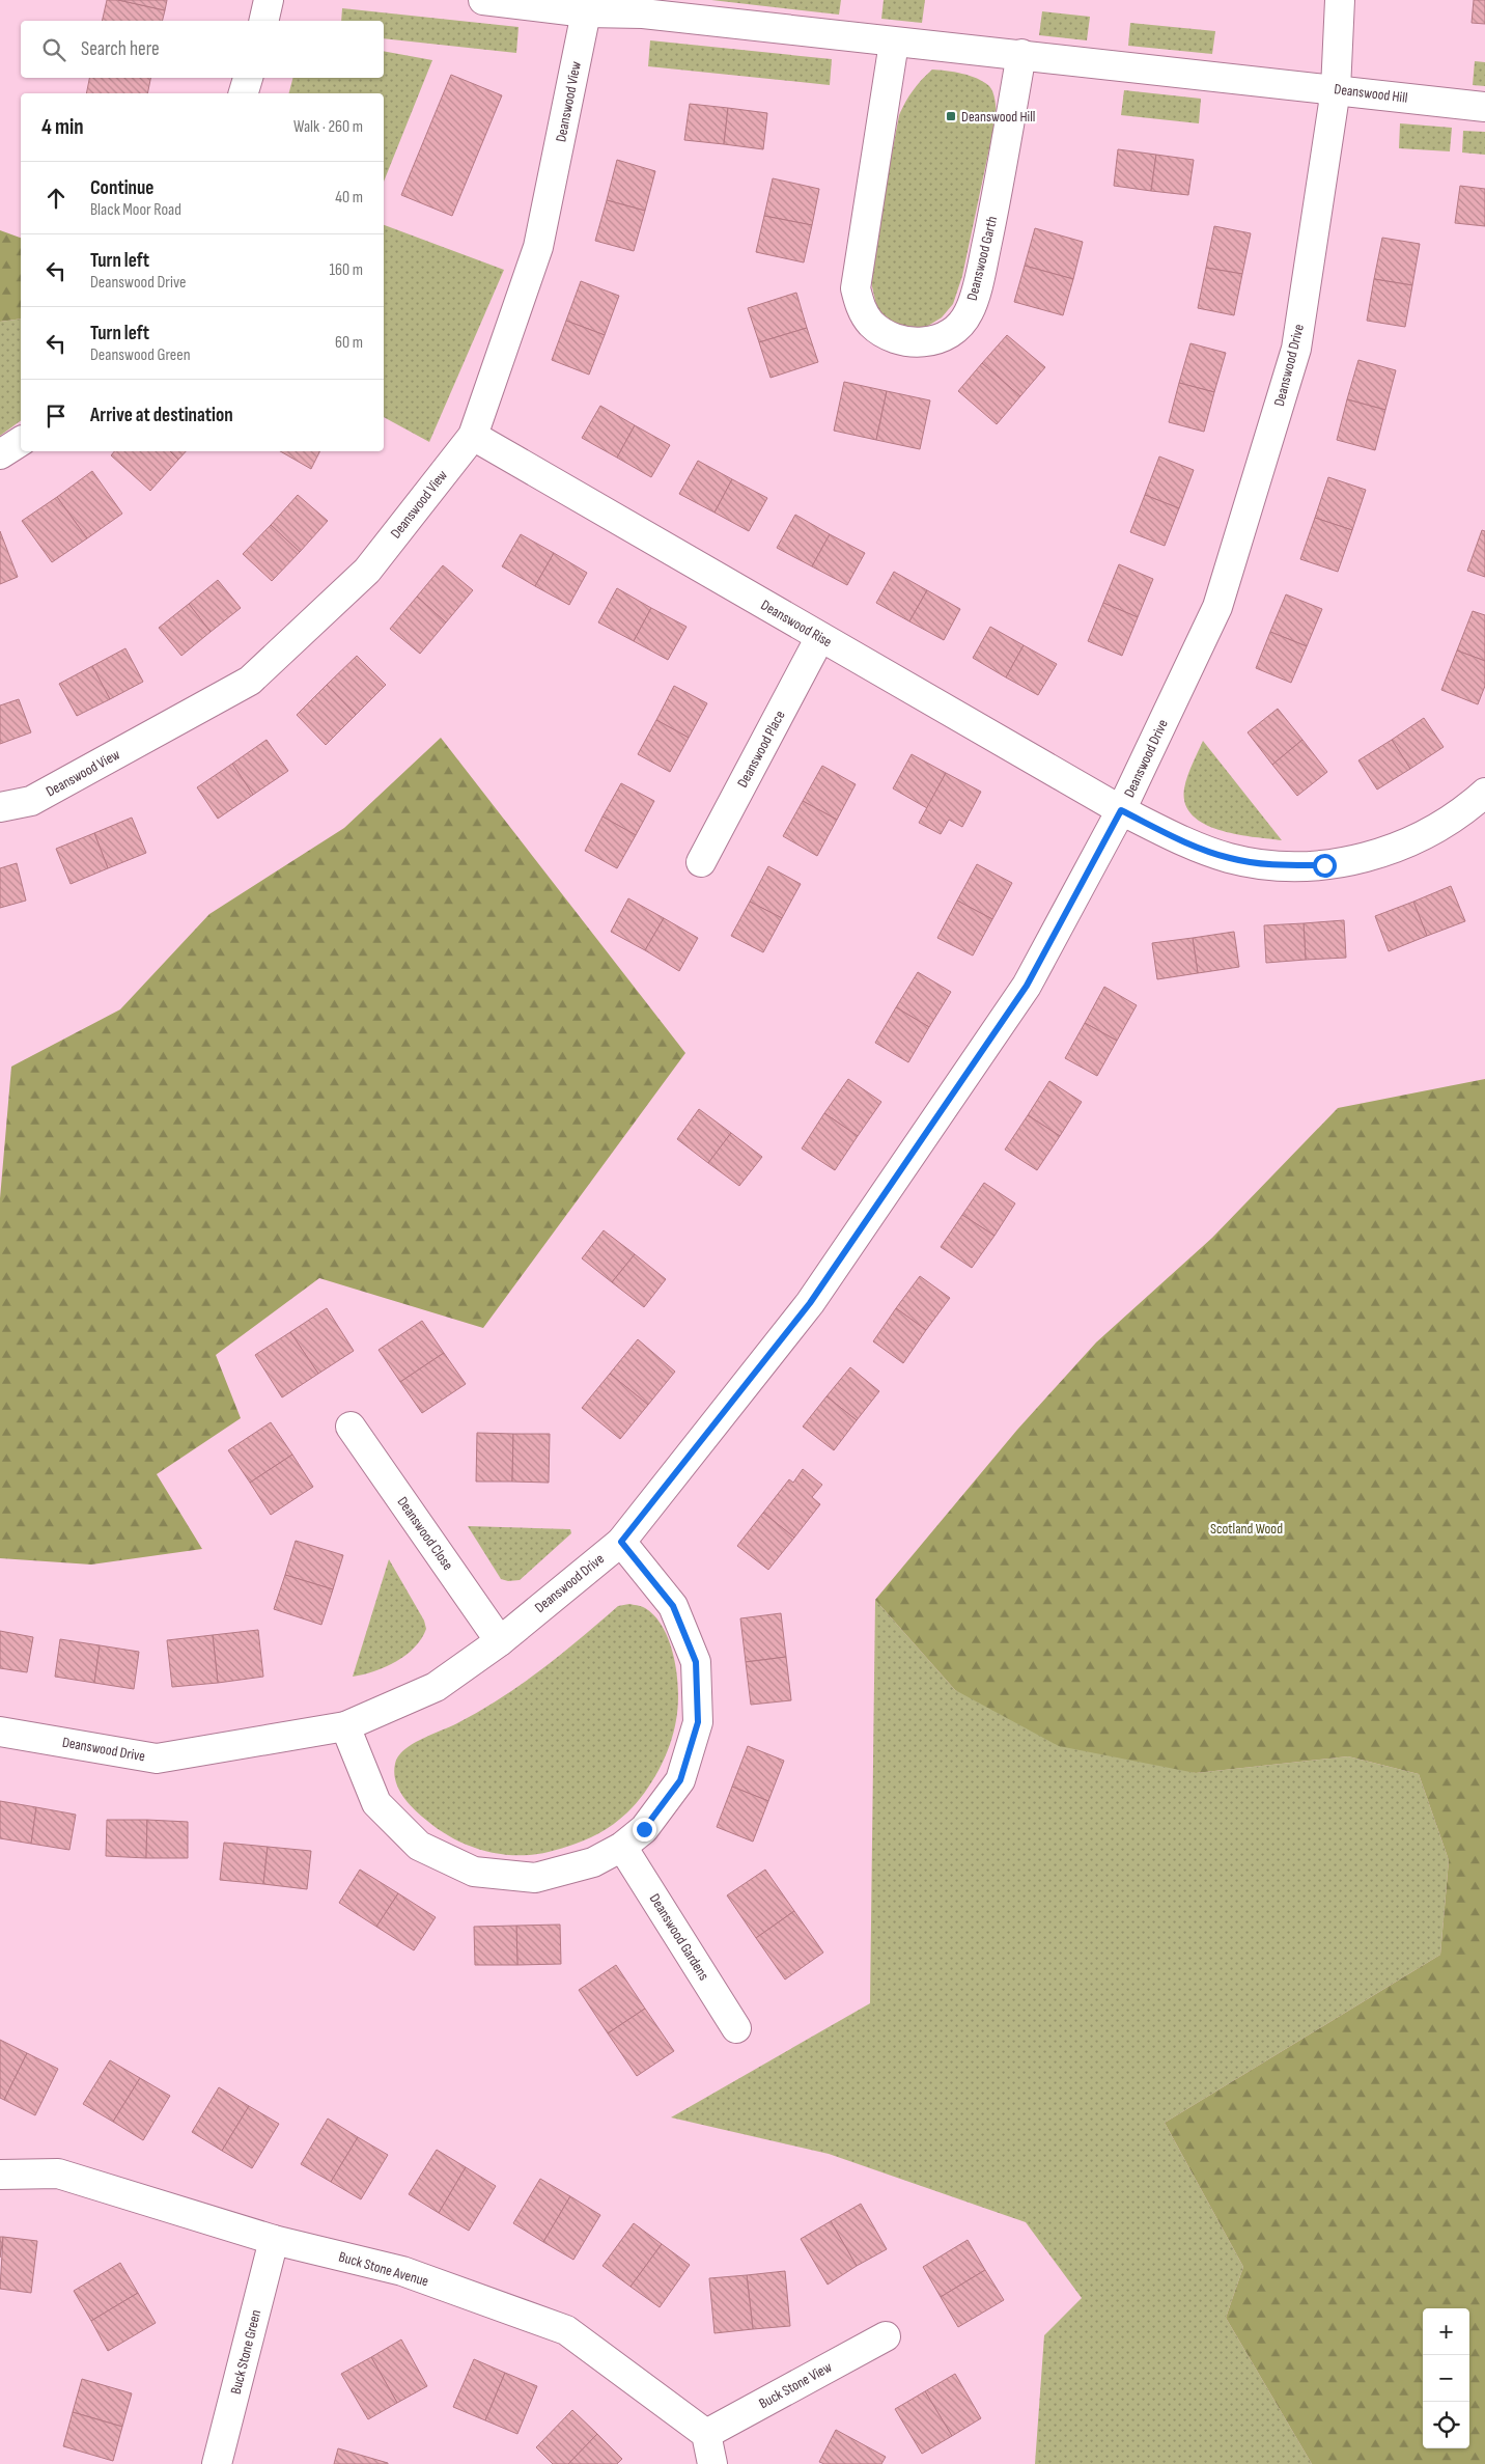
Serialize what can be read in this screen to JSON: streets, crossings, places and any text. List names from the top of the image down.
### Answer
{
  "streets": {
    "street": [
      "Deanswood Hill",
      "Deanswood View",
      "Deanswood Garth",
      "Deanswood Drive",
      "Deanswood Rise",
      "Deanswood Place",
      "Deanswood Close",
      "Deanswood Gardens",
      "Buck Stone Avenue",
      "Buck Stone Green",
      "Buck Stone View"
    ]
  },
  "crossings": [
    ["Deanswood Hill", "Deanswood View"],
    ["Deanswood Hill", "Deanswood Garth"],
    ["Deanswood Hill", "Deanswood Drive"],
    ["Deanswood View", "Deanswood Rise"],
    ["Deanswood Drive", "Deanswood Rise"],
    ["Deanswood Drive", "Deanswood Close"],
    ["Deanswood Rise", "Deanswood Place"],
    ["Buck Stone Avenue", "Buck Stone Green"],
    ["Buck Stone Avenue", "Buck Stone View"]
  ],
  "parks": ["Scotland Wood"],
  "places": {
    "transit": ["Deanswood Hill"]
  },
  "page": {
    "search": "Search here",
    "heading": ["4 min", "Walk · 260 m"],
    "list": [
      ["Continue", "Black Moor Road", "40 m"],
      ["Turn left", "Deanswood Drive", "160 m"],
      ["Turn left", "Deanswood Green", "60 m"],
      "Arrive at destination"
    ],
    "map_buttons": ["+", "−"]
  }
}
